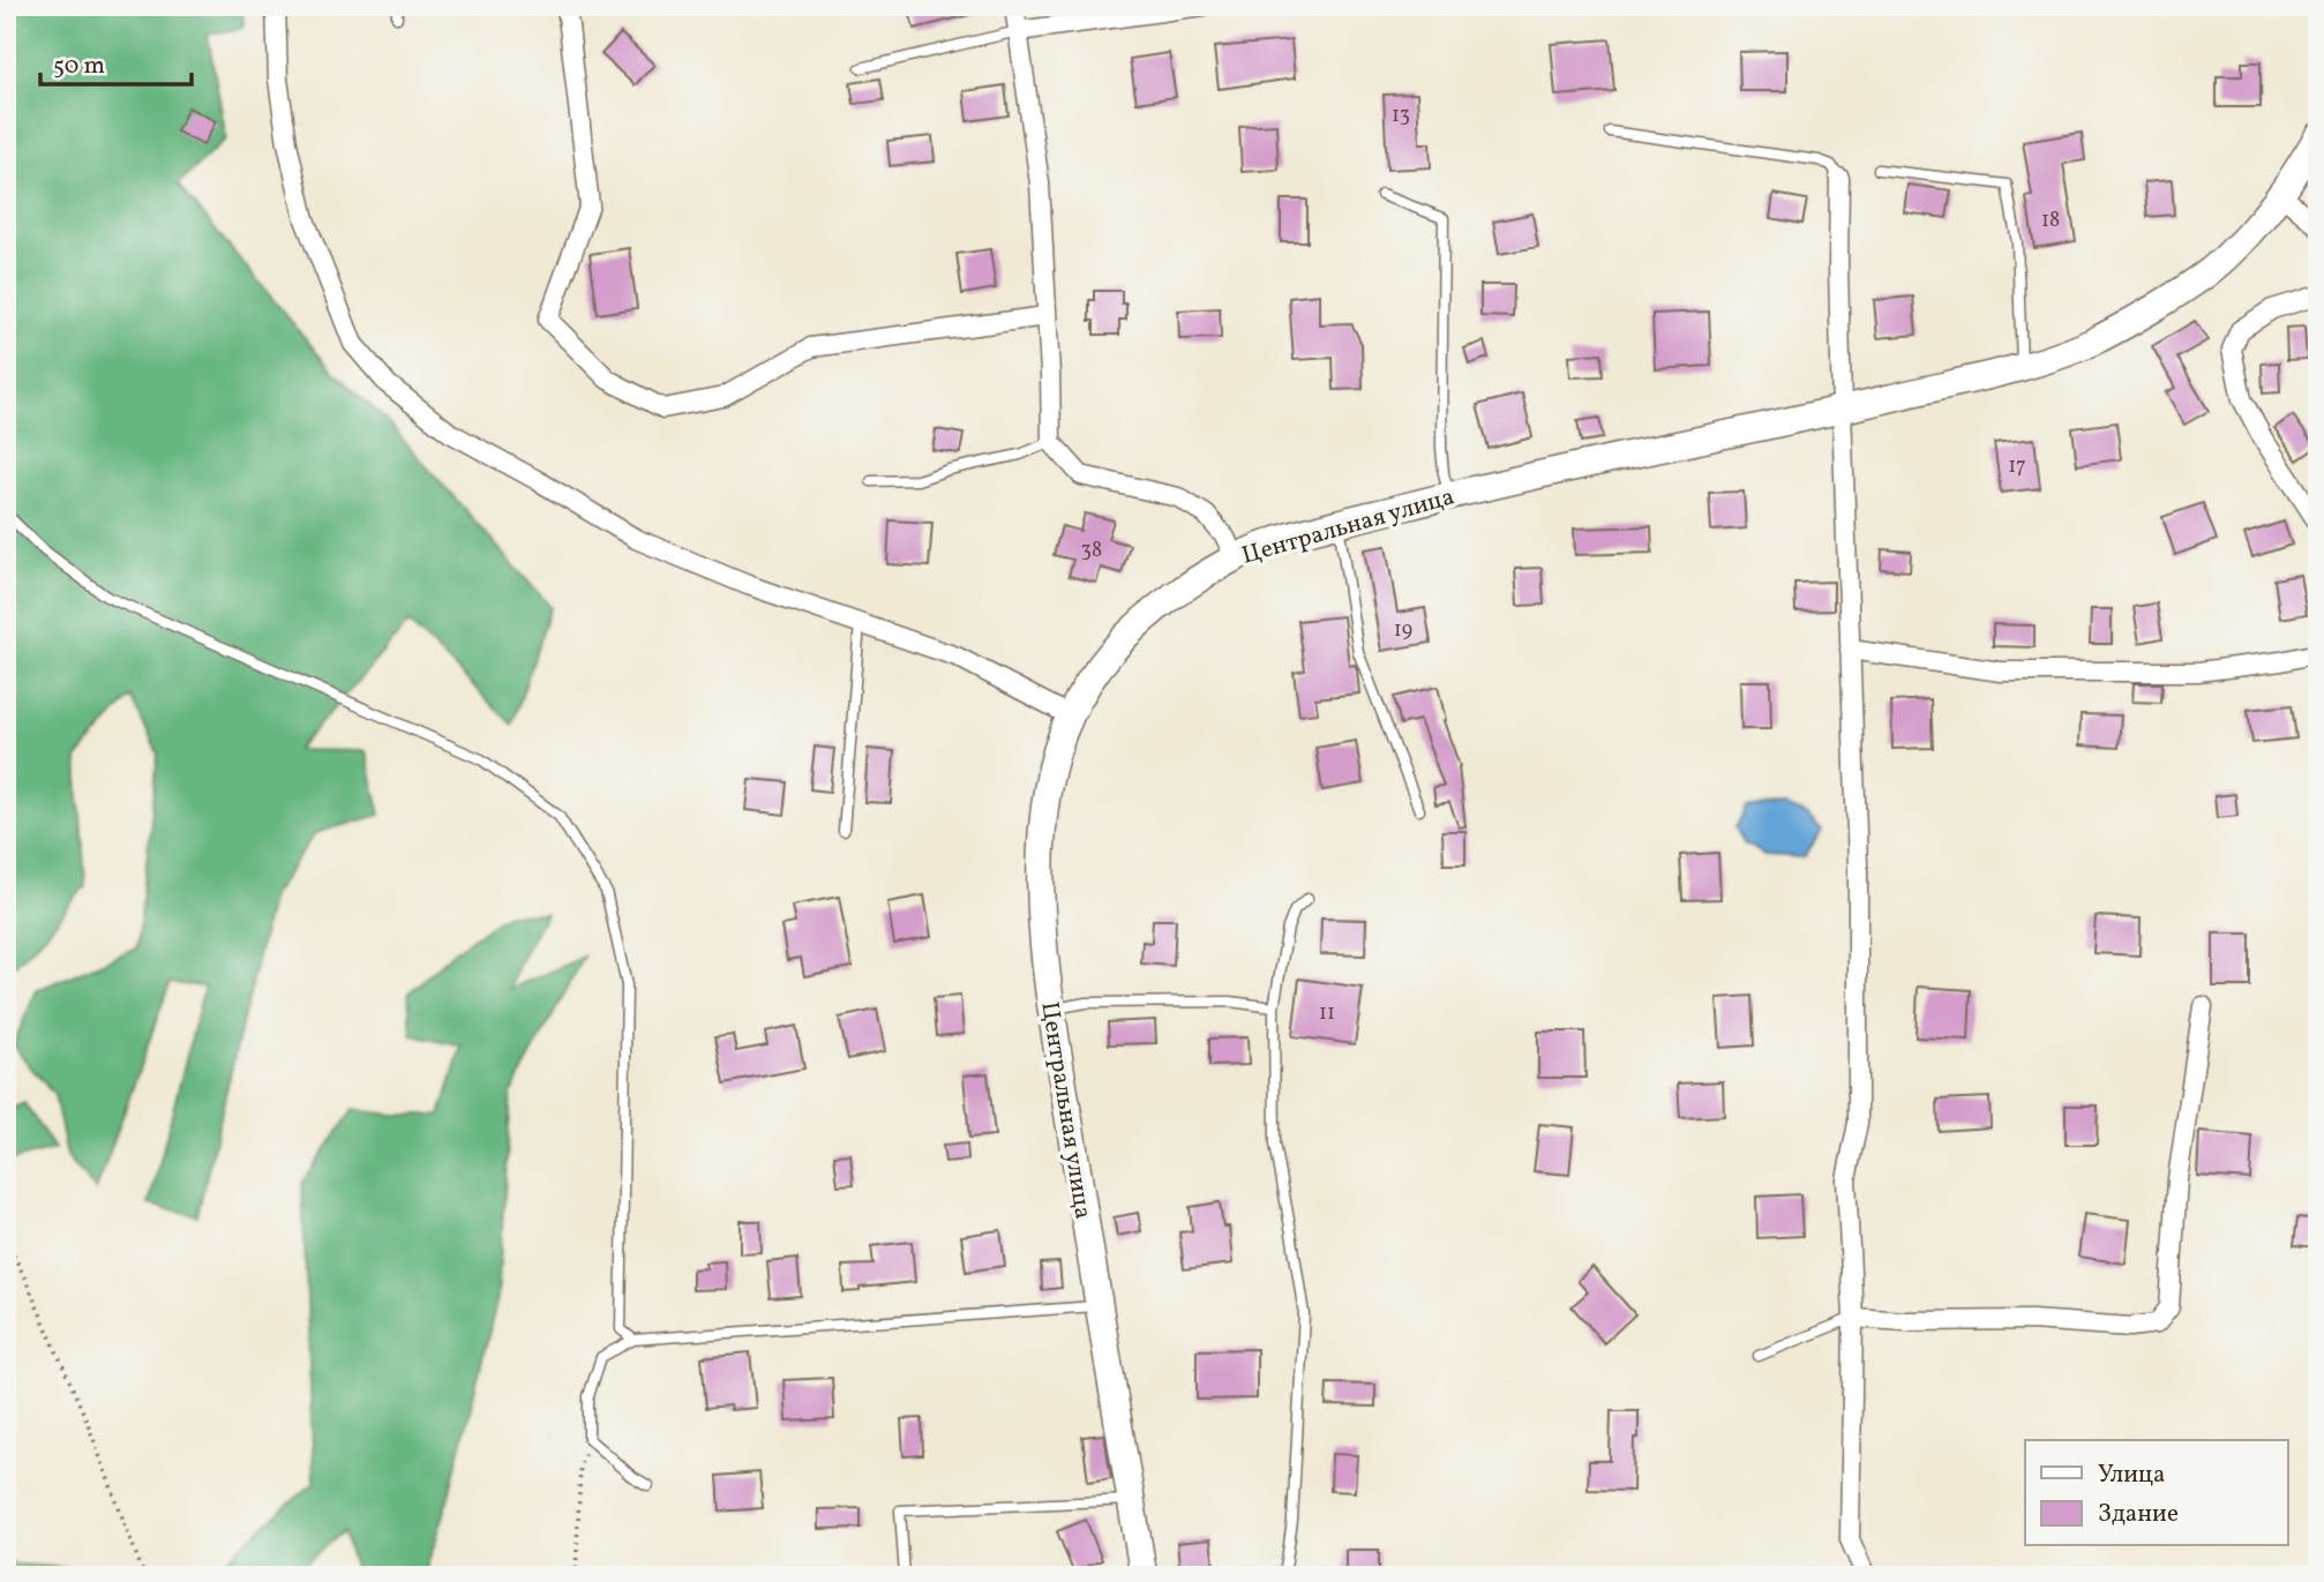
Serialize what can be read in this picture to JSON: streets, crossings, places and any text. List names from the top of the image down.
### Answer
{
  "streets": {
    "street": ["Центральная улица"]
  },
  "house_numbers": [
    "13",
    "18",
    "17",
    "38",
    "19",
    "11"
  ],
  "legend": ["Улица", "Здание"],
  "scale_bar": "50 m"
}
